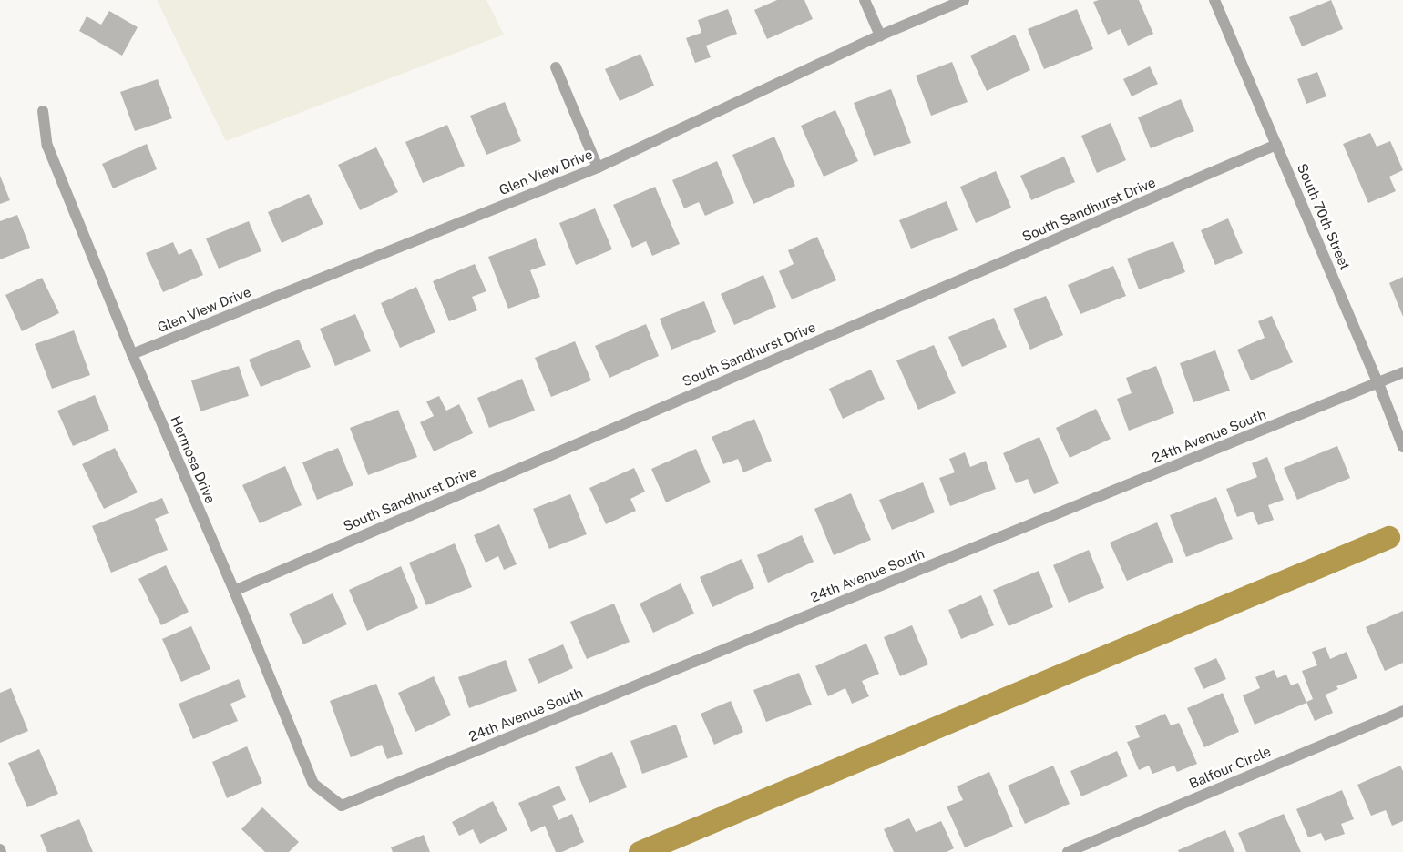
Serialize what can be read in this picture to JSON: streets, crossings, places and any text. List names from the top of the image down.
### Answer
{
  "streets": {
    "street": [
      "Glen View Drive",
      "South Sandhurst Drive",
      "South 70th Street",
      "24th Avenue South",
      "Hermosa Drive",
      "Balfour Circle"
    ]
  },
  "crossings": [
    ["Glen View Drive", "Hermosa Drive"],
    ["South Sandhurst Drive", "South 70th Street"],
    ["South Sandhurst Drive", "Hermosa Drive"],
    ["South 70th Street", "24th Avenue South"],
    ["24th Avenue South", "Hermosa Drive"]
  ]
}
